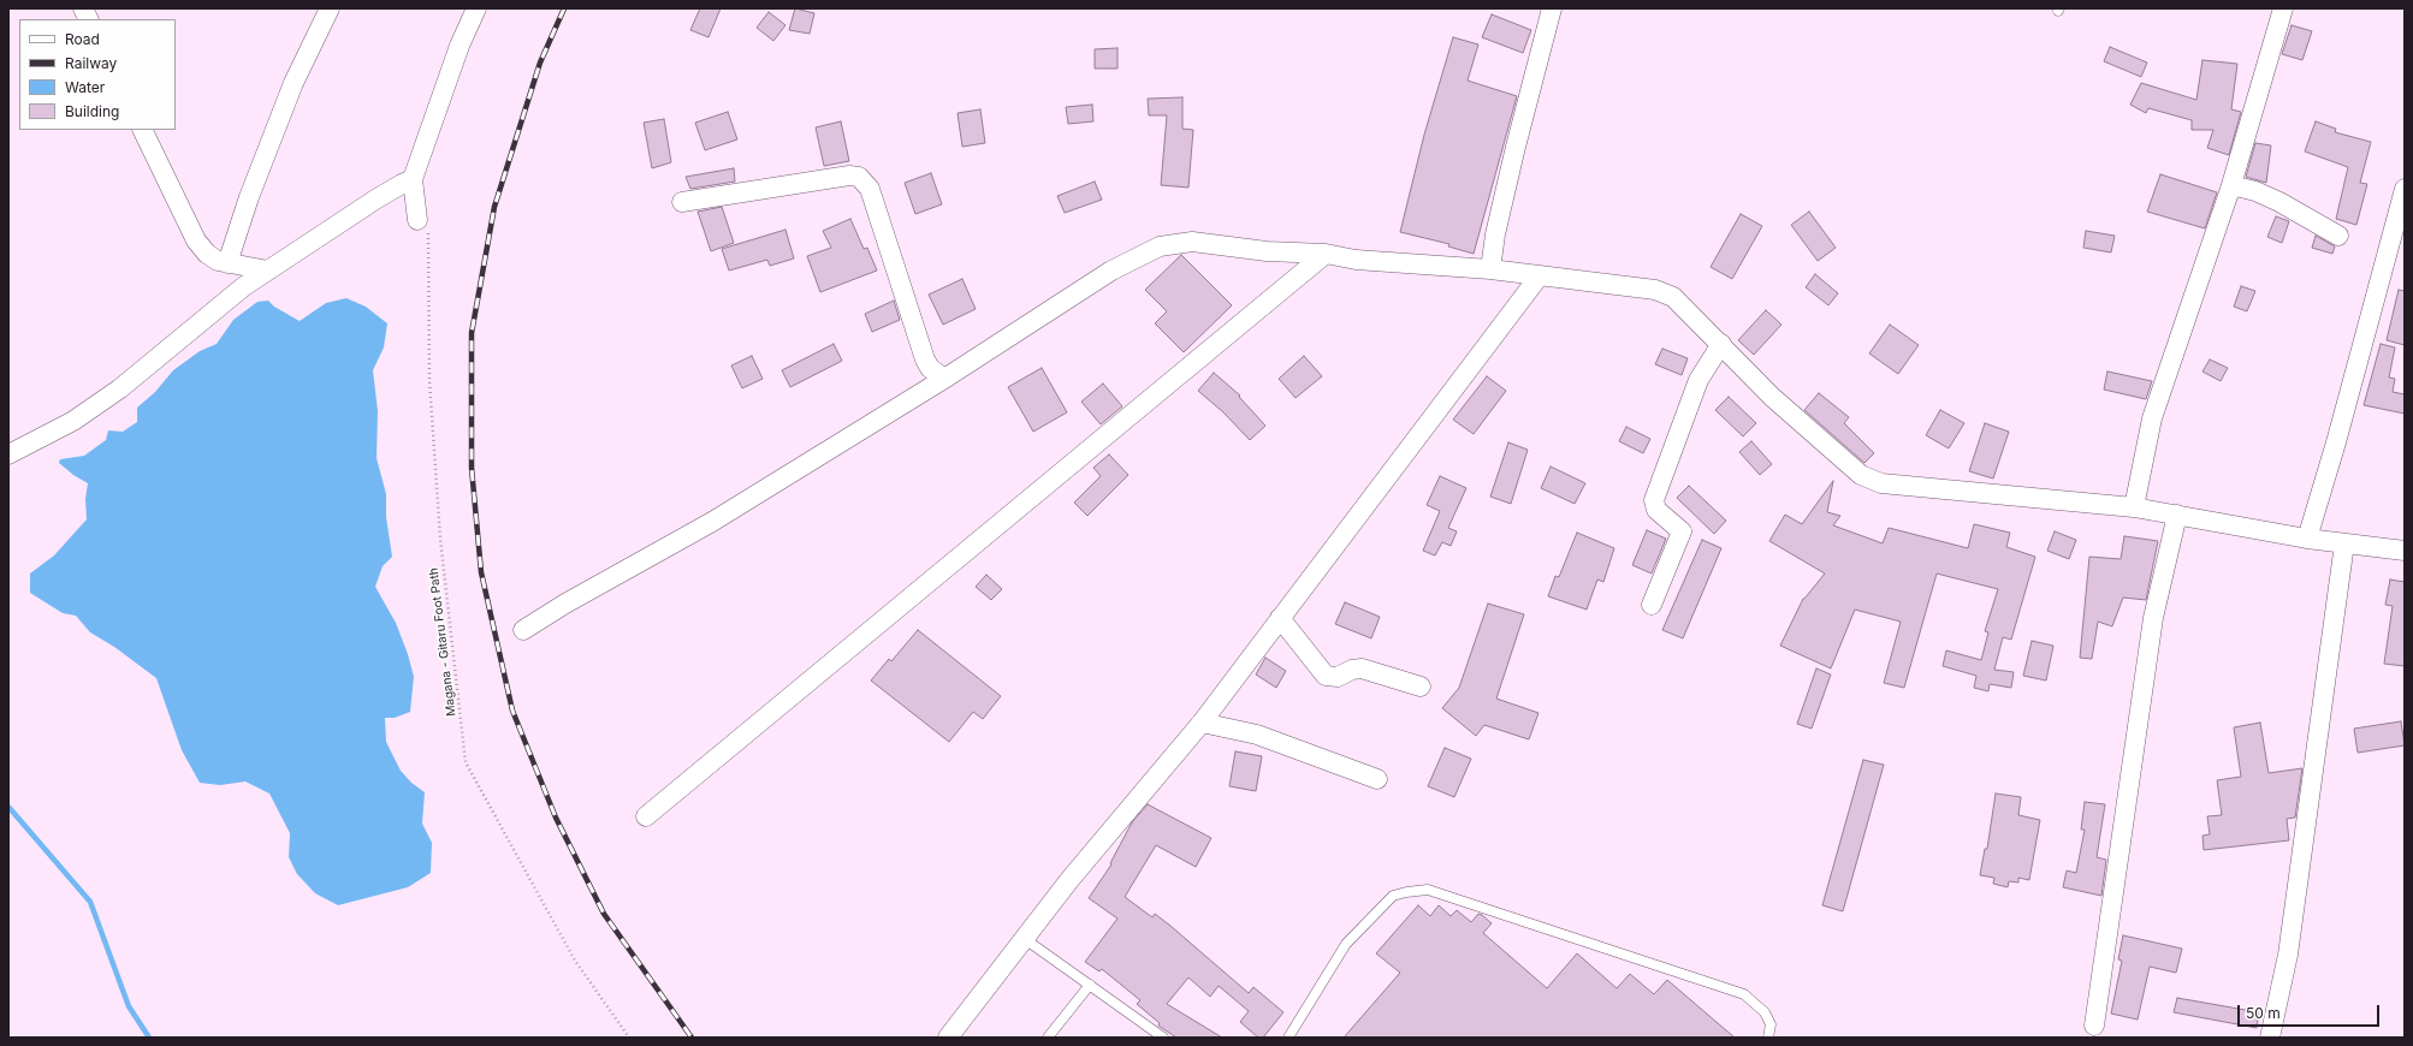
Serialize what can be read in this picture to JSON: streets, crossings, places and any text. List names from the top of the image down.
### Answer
{
  "streets": {
    "path": ["Magana - Gitaru Foot Path"]
  },
  "legend": [
    "Road",
    "Railway",
    "Water",
    "Building"
  ],
  "scale_bar": "50 m"
}
